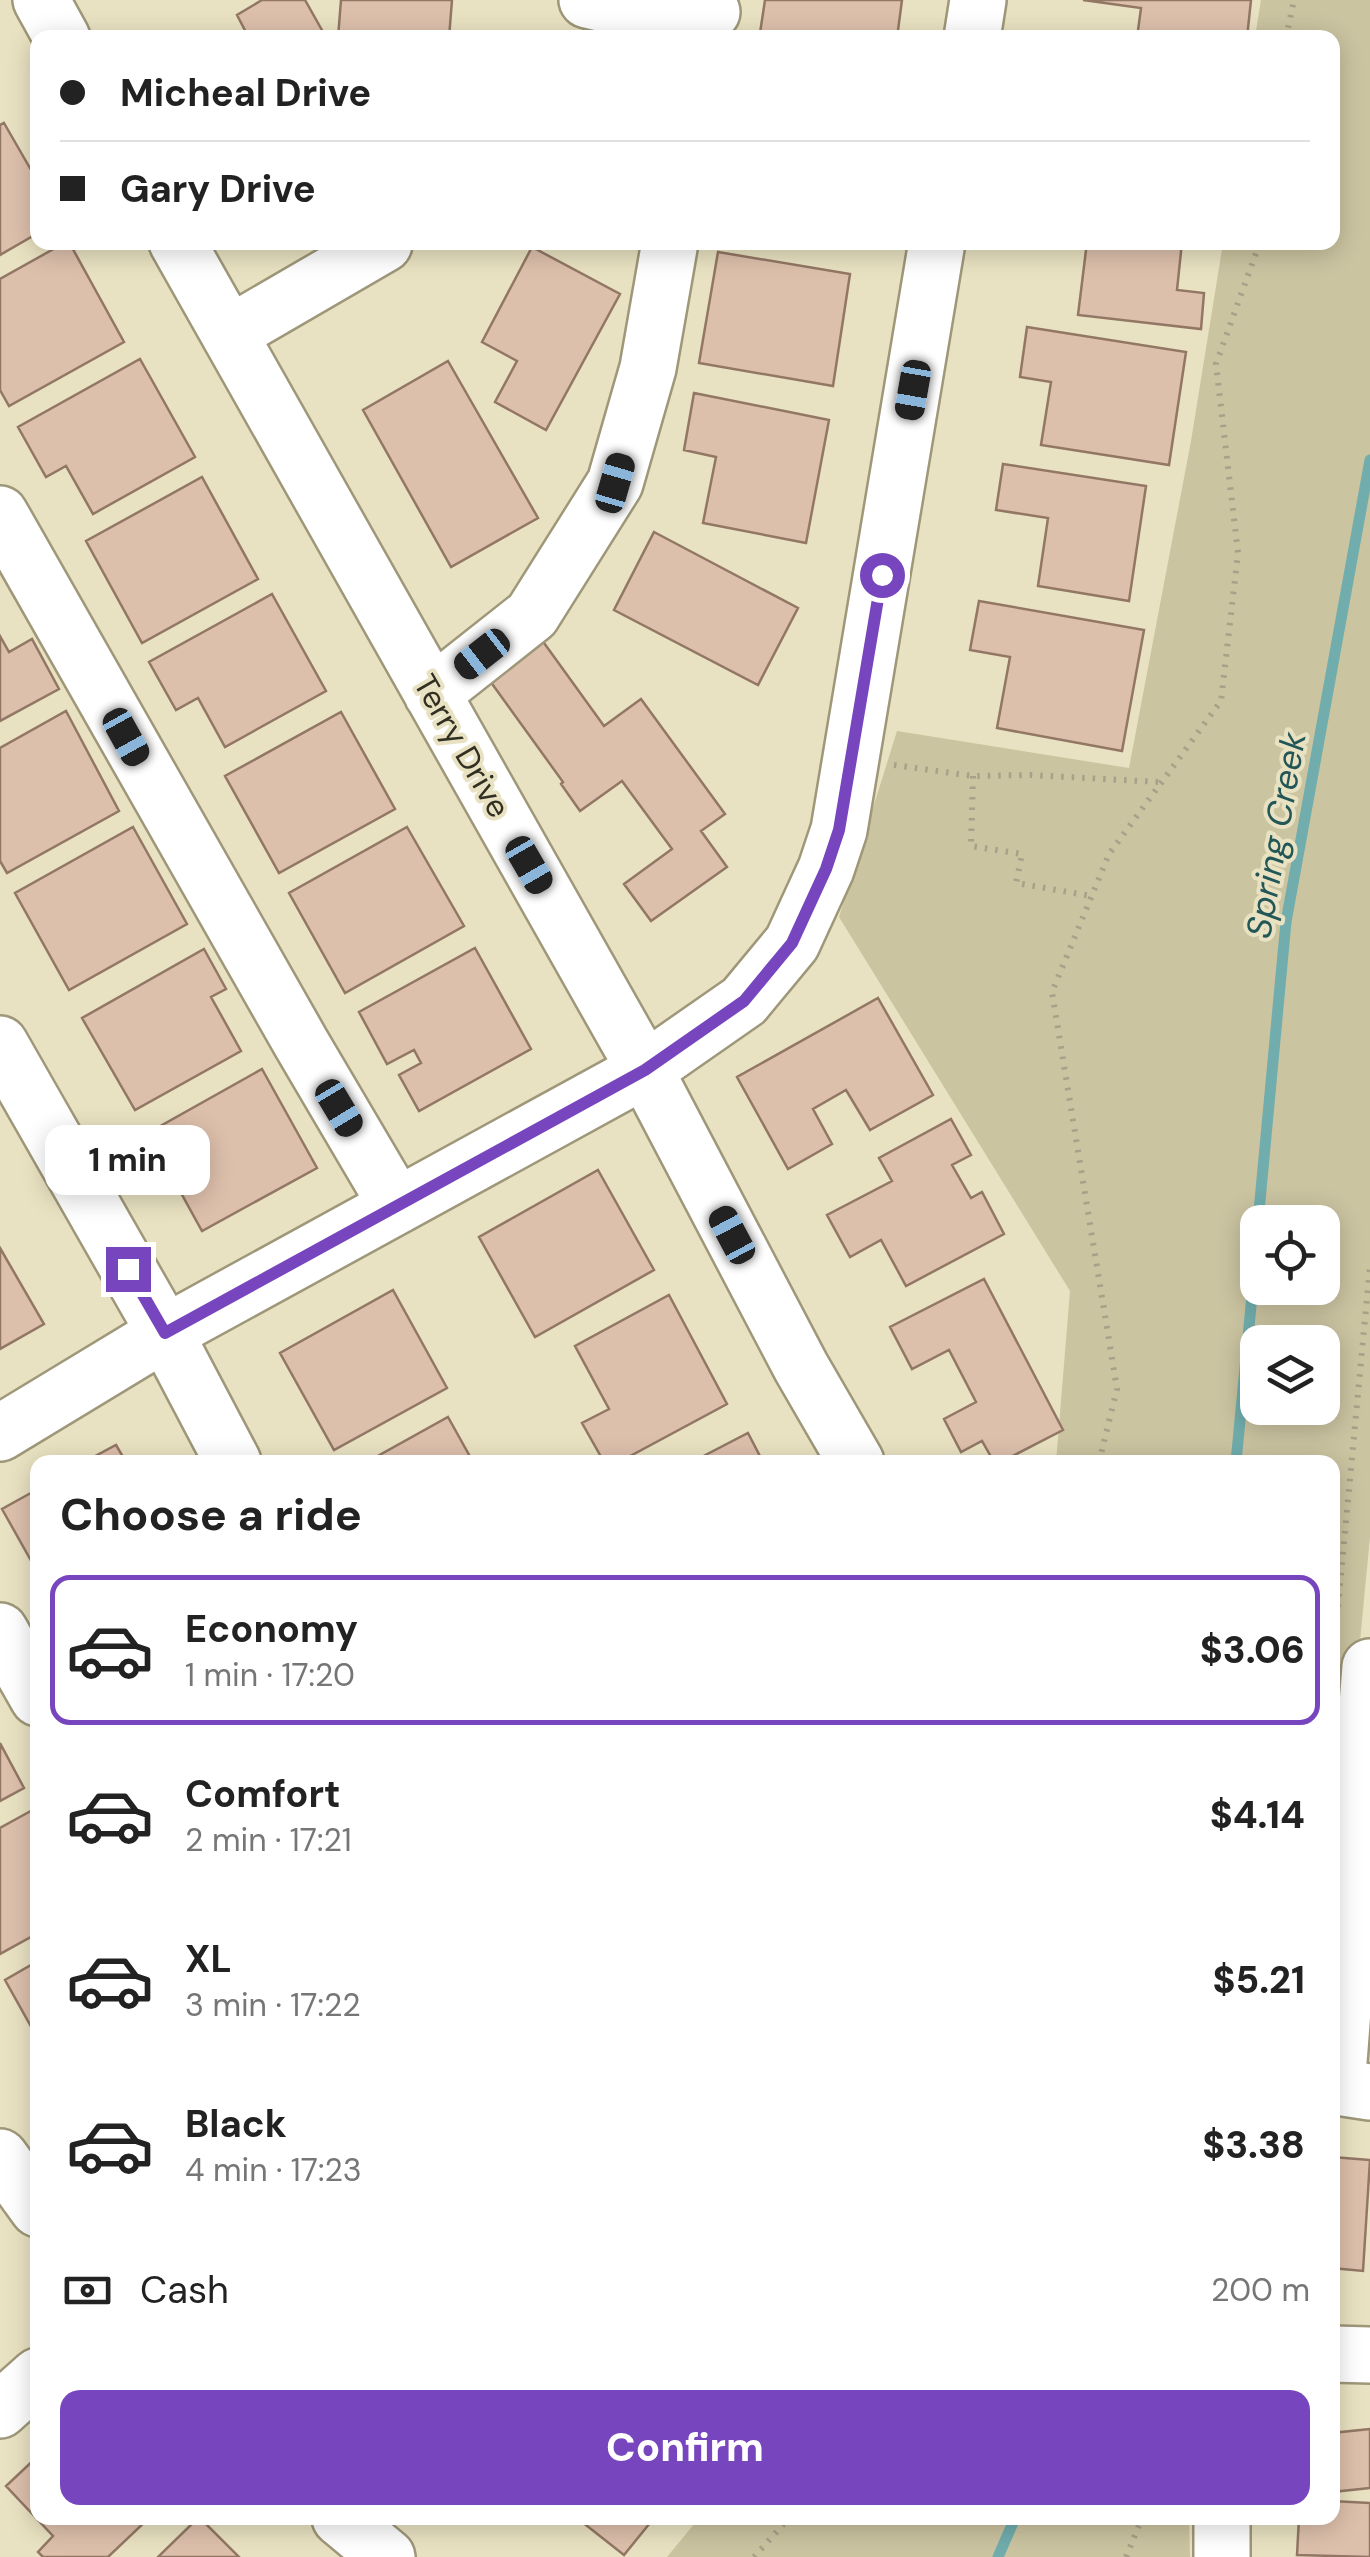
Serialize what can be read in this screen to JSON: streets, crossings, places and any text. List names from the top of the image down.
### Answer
{
  "streets": {
    "street": ["Terry Drive"]
  },
  "water": ["Spring Creek"],
  "page": {
    "banner": ["Micheal Drive", "Gary Drive"],
    "bubble": "1 min",
    "heading": "Choose a ride",
    "list": [
      {
        "name": "Economy",
        "note": "1 min · 17:20",
        "value": "$3.06"
      },
      {
        "name": "Comfort",
        "note": "2 min · 17:21",
        "value": "$4.14"
      },
      {
        "name": "XL",
        "note": "3 min · 17:22",
        "value": "$5.21"
      },
      {
        "name": "Black",
        "note": "4 min · 17:23",
        "value": "$3.38"
      }
    ],
    "pay": ["Cash", "200 m"],
    "buttons": "Confirm"
  }
}
